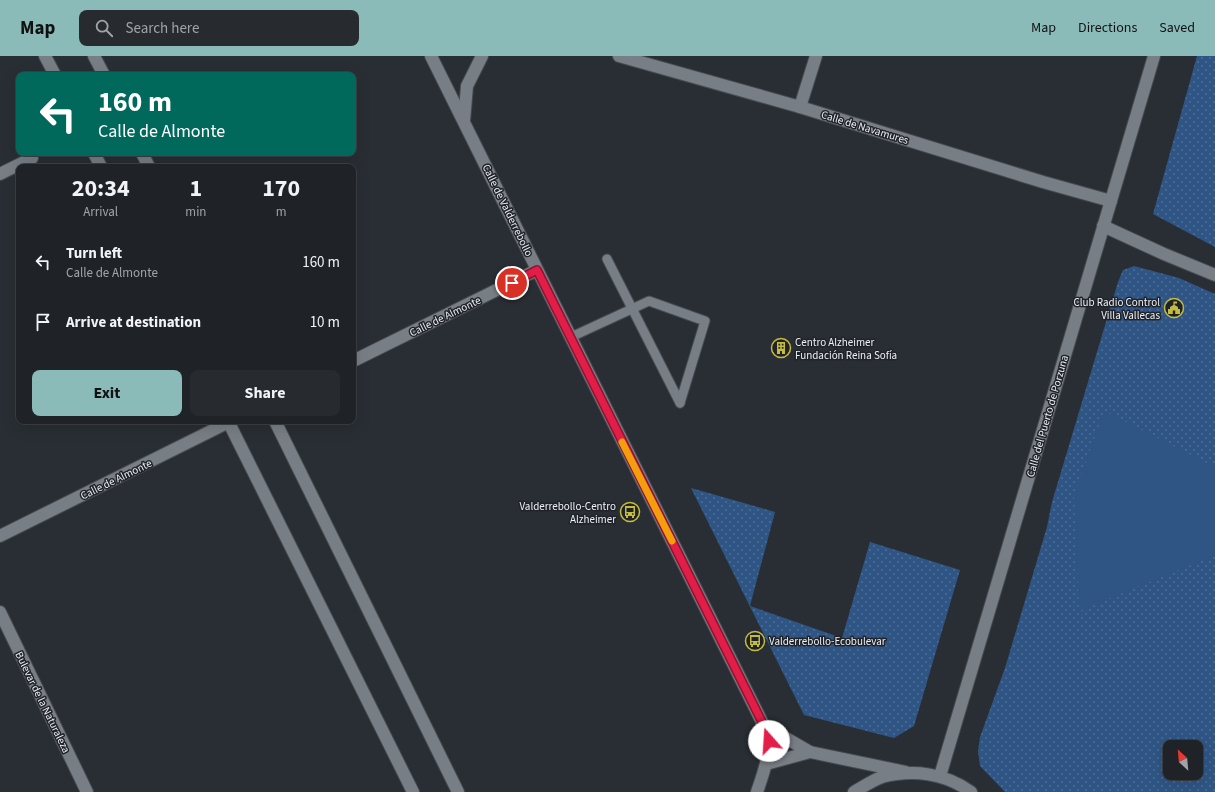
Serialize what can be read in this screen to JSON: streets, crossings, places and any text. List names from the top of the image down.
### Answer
{
  "streets": {
    "street": [
      "Calle de Navamures",
      "Calle de Valderrebollo",
      "Calle de Almonte",
      "Calle del Puerto de Porzuna",
      "Bulevar de la Naturaleza"
    ]
  },
  "crossings": [
    ["Calle de Navamures", "Calle del Puerto de Porzuna"],
    ["Calle de Valderrebollo", "Calle de Almonte"]
  ],
  "places": {
    "public building": ["Club Radio Control Villa Vallecas"],
    "building": ["Centro Alzheimer Fundación Reina Sofía"],
    "bus stop": ["Valderrebollo-Centro Alzheimer", "Valderrebollo-Ecobulevar"]
  },
  "north": "top left",
  "page": {
    "header": "Map",
    "search": "Search here",
    "nav": ["Map", "Directions", "Saved"],
    "turn": ["160 m", "Calle de Almonte"],
    "eta": [
      "20:34",
      "Arrival",
      "1",
      "min",
      "170",
      "m"
    ],
    "list": [
      {
        "name": "Turn left",
        "note": "Calle de Almonte",
        "value": "160 m"
      },
      {
        "name": "Arrive at destination",
        "value": "10 m"
      }
    ],
    "buttons": ["Exit", "Share"]
  }
}
